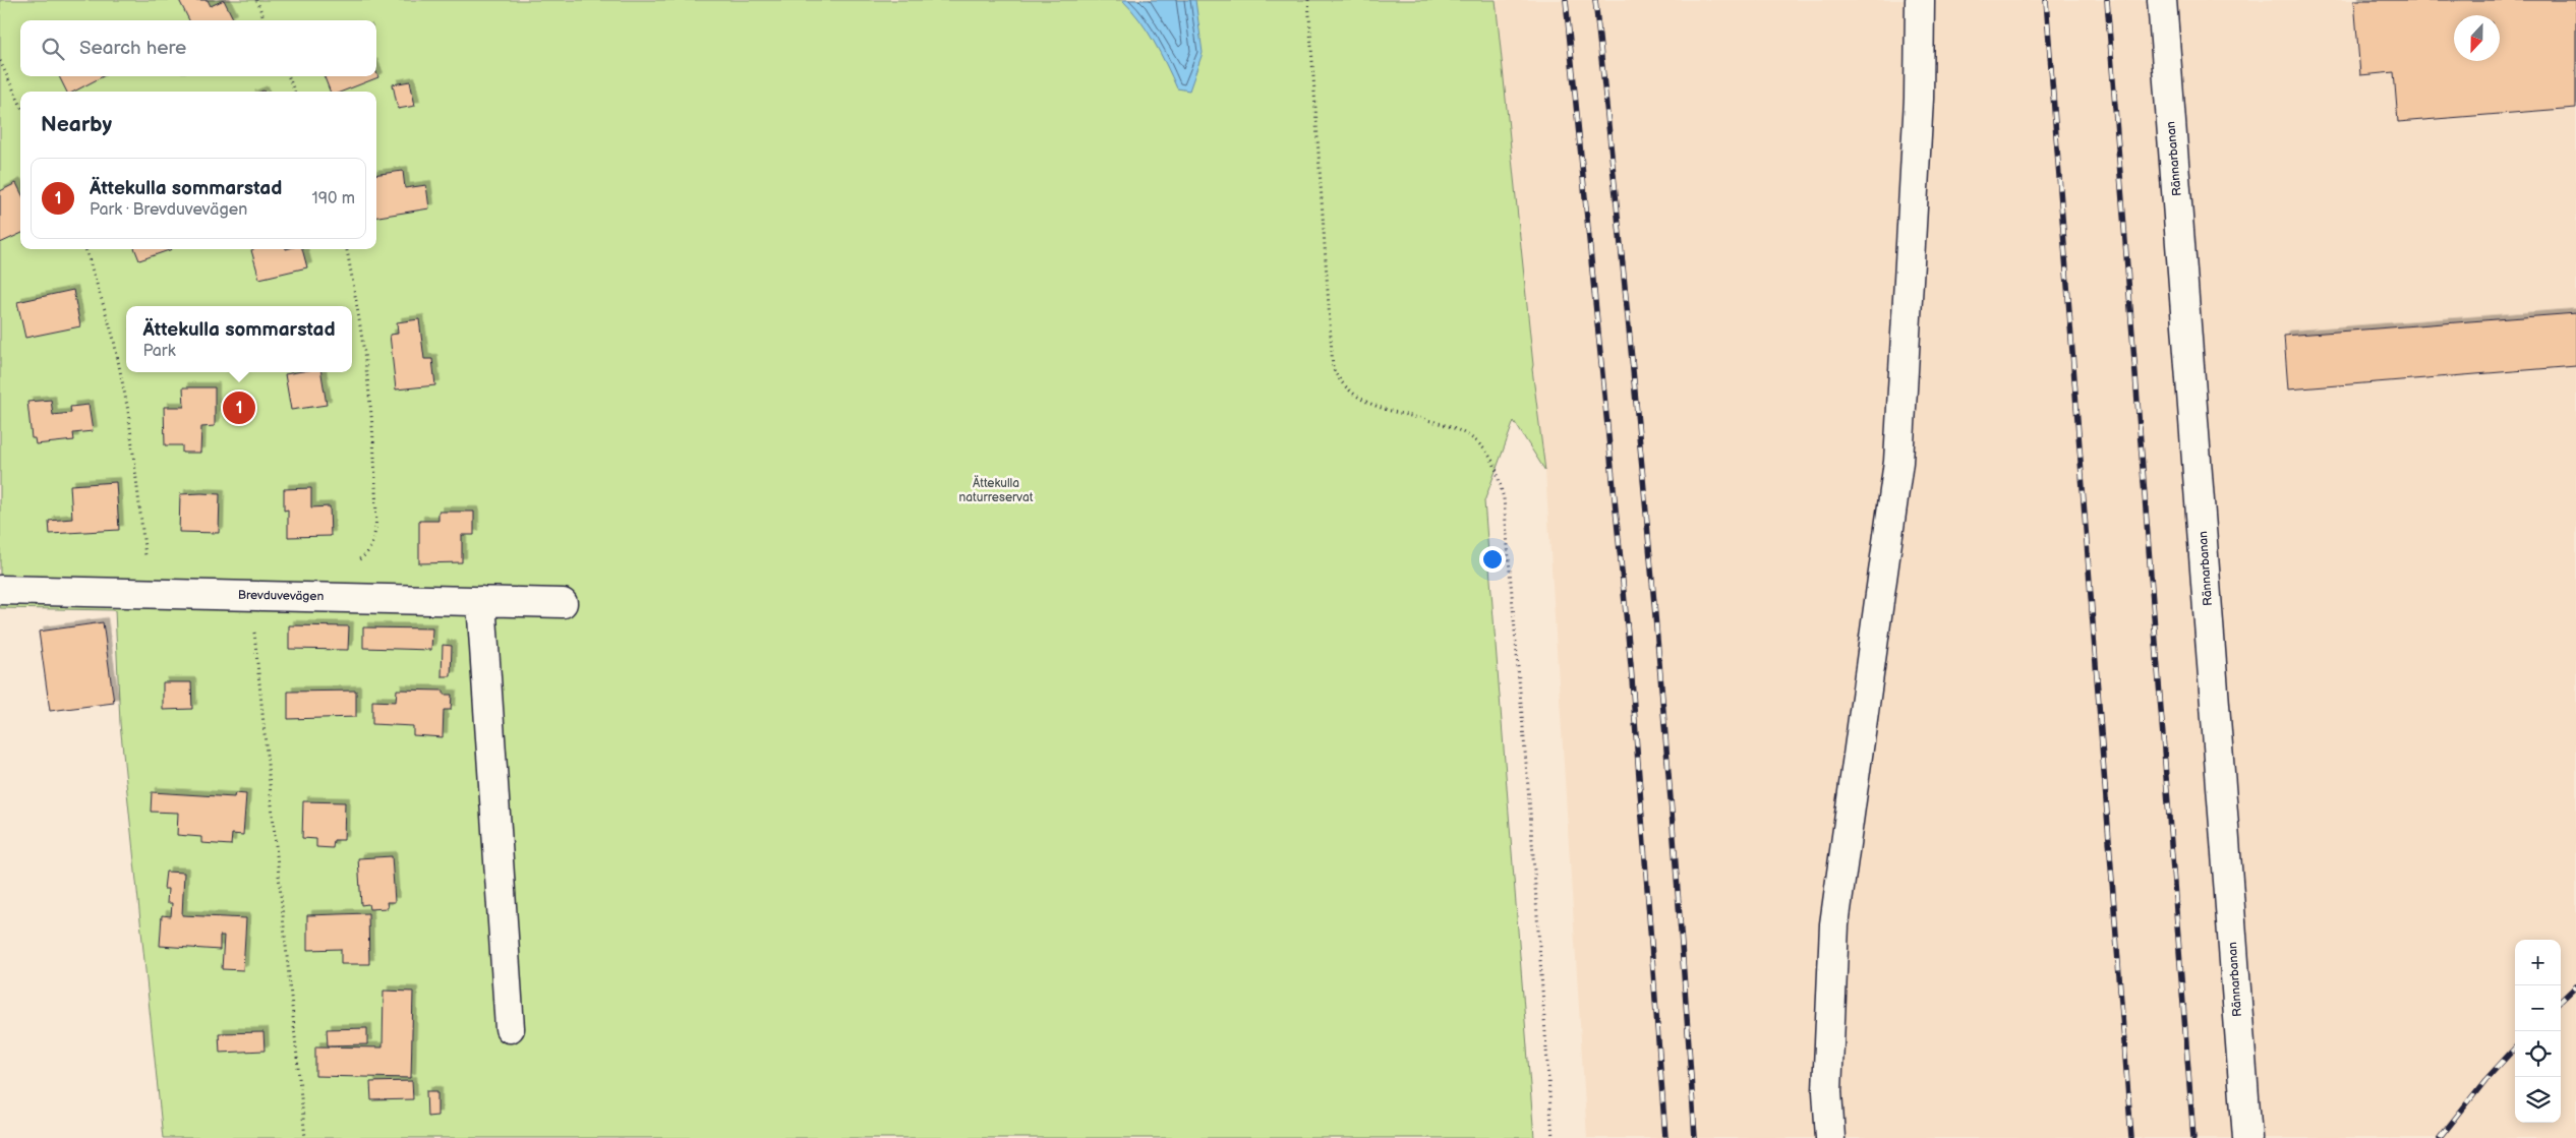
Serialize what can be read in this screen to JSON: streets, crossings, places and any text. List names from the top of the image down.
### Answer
{
  "streets": {
    "street": ["Rännarbanan", "Brevduvevägen"]
  },
  "parks": ["Ättekulla naturreservat"],
  "north": "bottom",
  "page": {
    "search": "Search here",
    "heading": "Nearby",
    "list": [
      {
        "mark": "1",
        "name": "Ättekulla sommarstad",
        "note": "Park · Brevduvevägen",
        "value": "190 m"
      }
    ],
    "popup": ["Ättekulla sommarstad", "Park"],
    "pins": "1",
    "map_buttons": ["+", "−"]
  }
}
